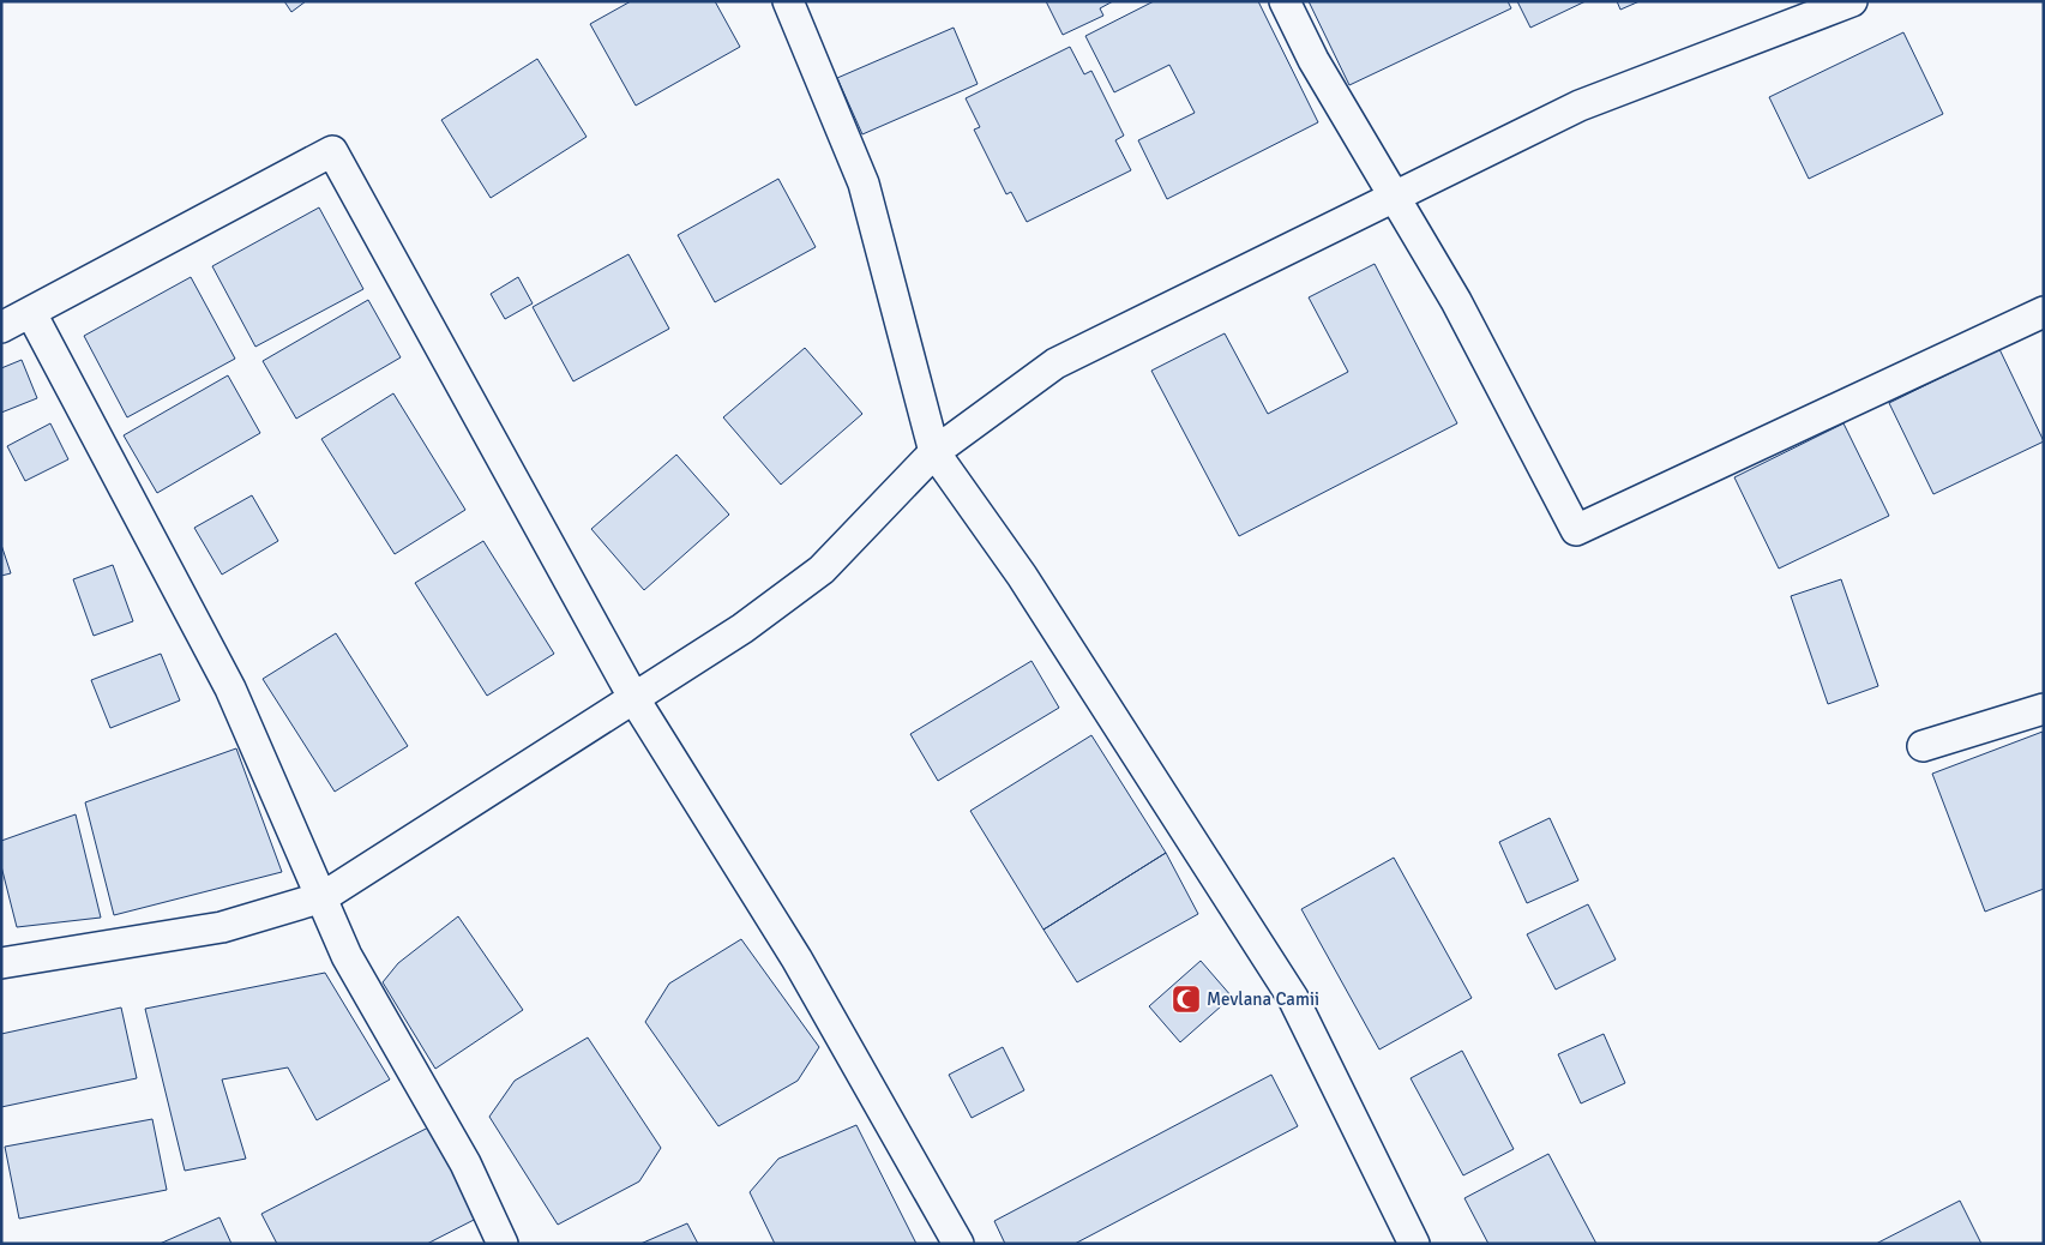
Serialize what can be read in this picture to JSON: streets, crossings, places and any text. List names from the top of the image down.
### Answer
{
  "places": {
    "mosque": ["Mevlana Camii"]
  }
}
